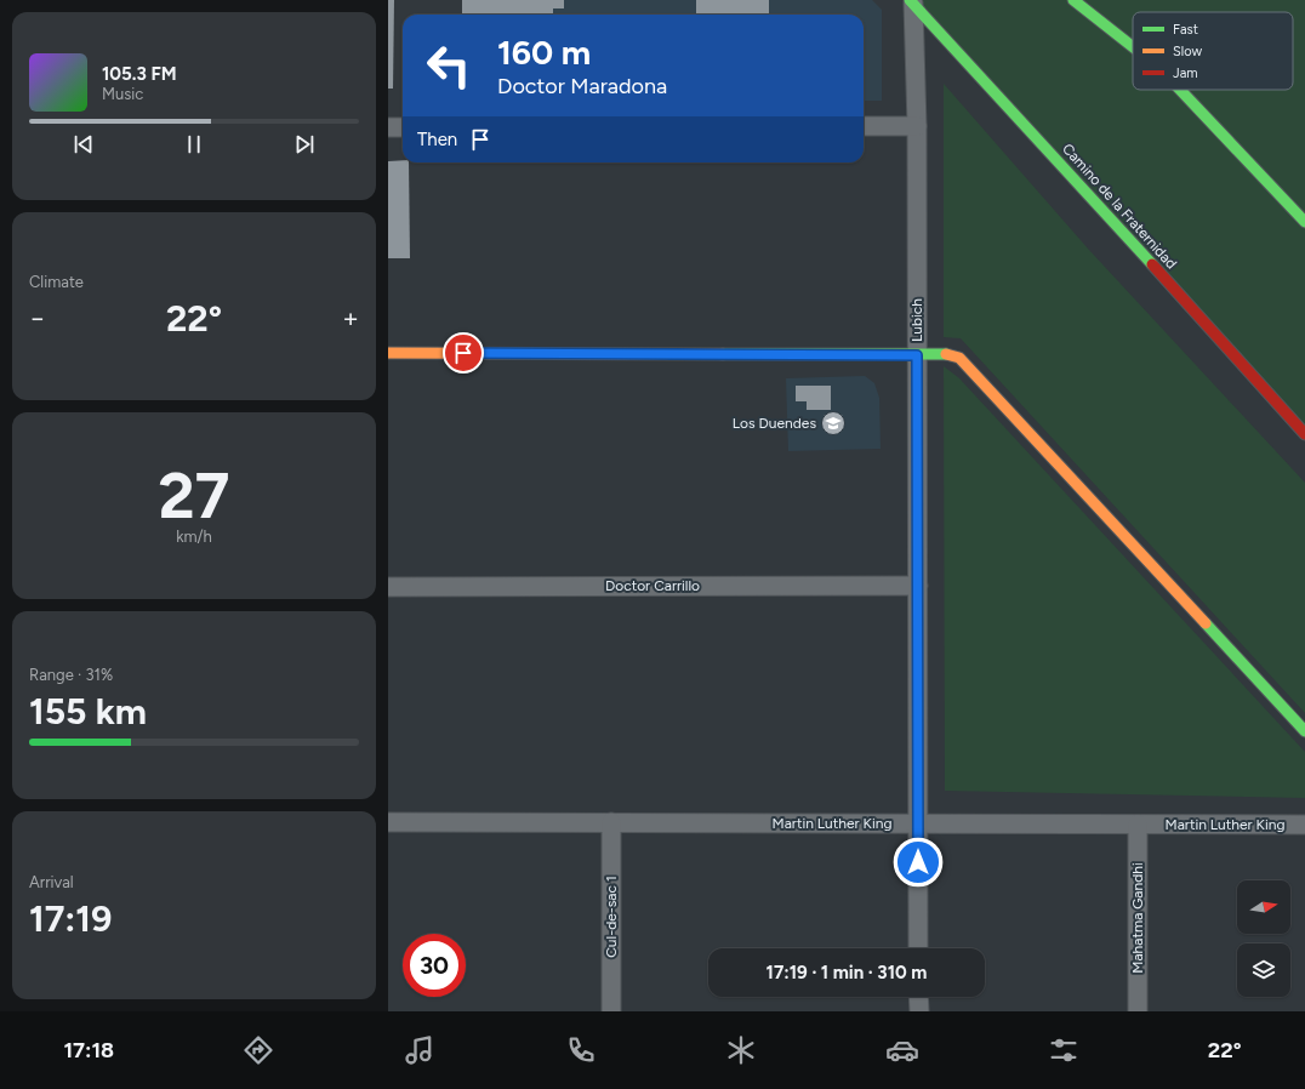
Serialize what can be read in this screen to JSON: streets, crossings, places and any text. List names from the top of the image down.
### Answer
{
  "streets": {
    "main road": ["Camino de la Fraternidad"],
    "street": [
      "Lubich",
      "Doctor Carrillo",
      "Martin Luther King",
      "Cul-de-sac 1",
      "Mahatma Gandhi"
    ]
  },
  "crossings": [
    ["Camino de la Fraternidad", "Lubich"],
    ["Lubich", "Doctor Carrillo"],
    ["Lubich", "Martin Luther King"],
    ["Martin Luther King", "Cul-de-sac 1"],
    ["Martin Luther King", "Mahatma Gandhi"]
  ],
  "places": {
    "school or university": ["Los Duendes"]
  },
  "legend": ["Fast", "Slow", "Jam"],
  "north": "right",
  "page": {
    "turn": ["160 m", "Doctor Maradona"],
    "song": ["105.3 FM", "Music"],
    "then": "Then",
    "tile": [
      "Climate",
      ["27", "km/h"],
      ["Range · 31%", "155 km"],
      ["Arrival", "17:19"]
    ],
    "heat": ["−", "22°", "+"],
    "limit": "30",
    "trip": "17:19 · 1 min · 310 m",
    "tabs": ["17:18", "22°"]
  }
}
